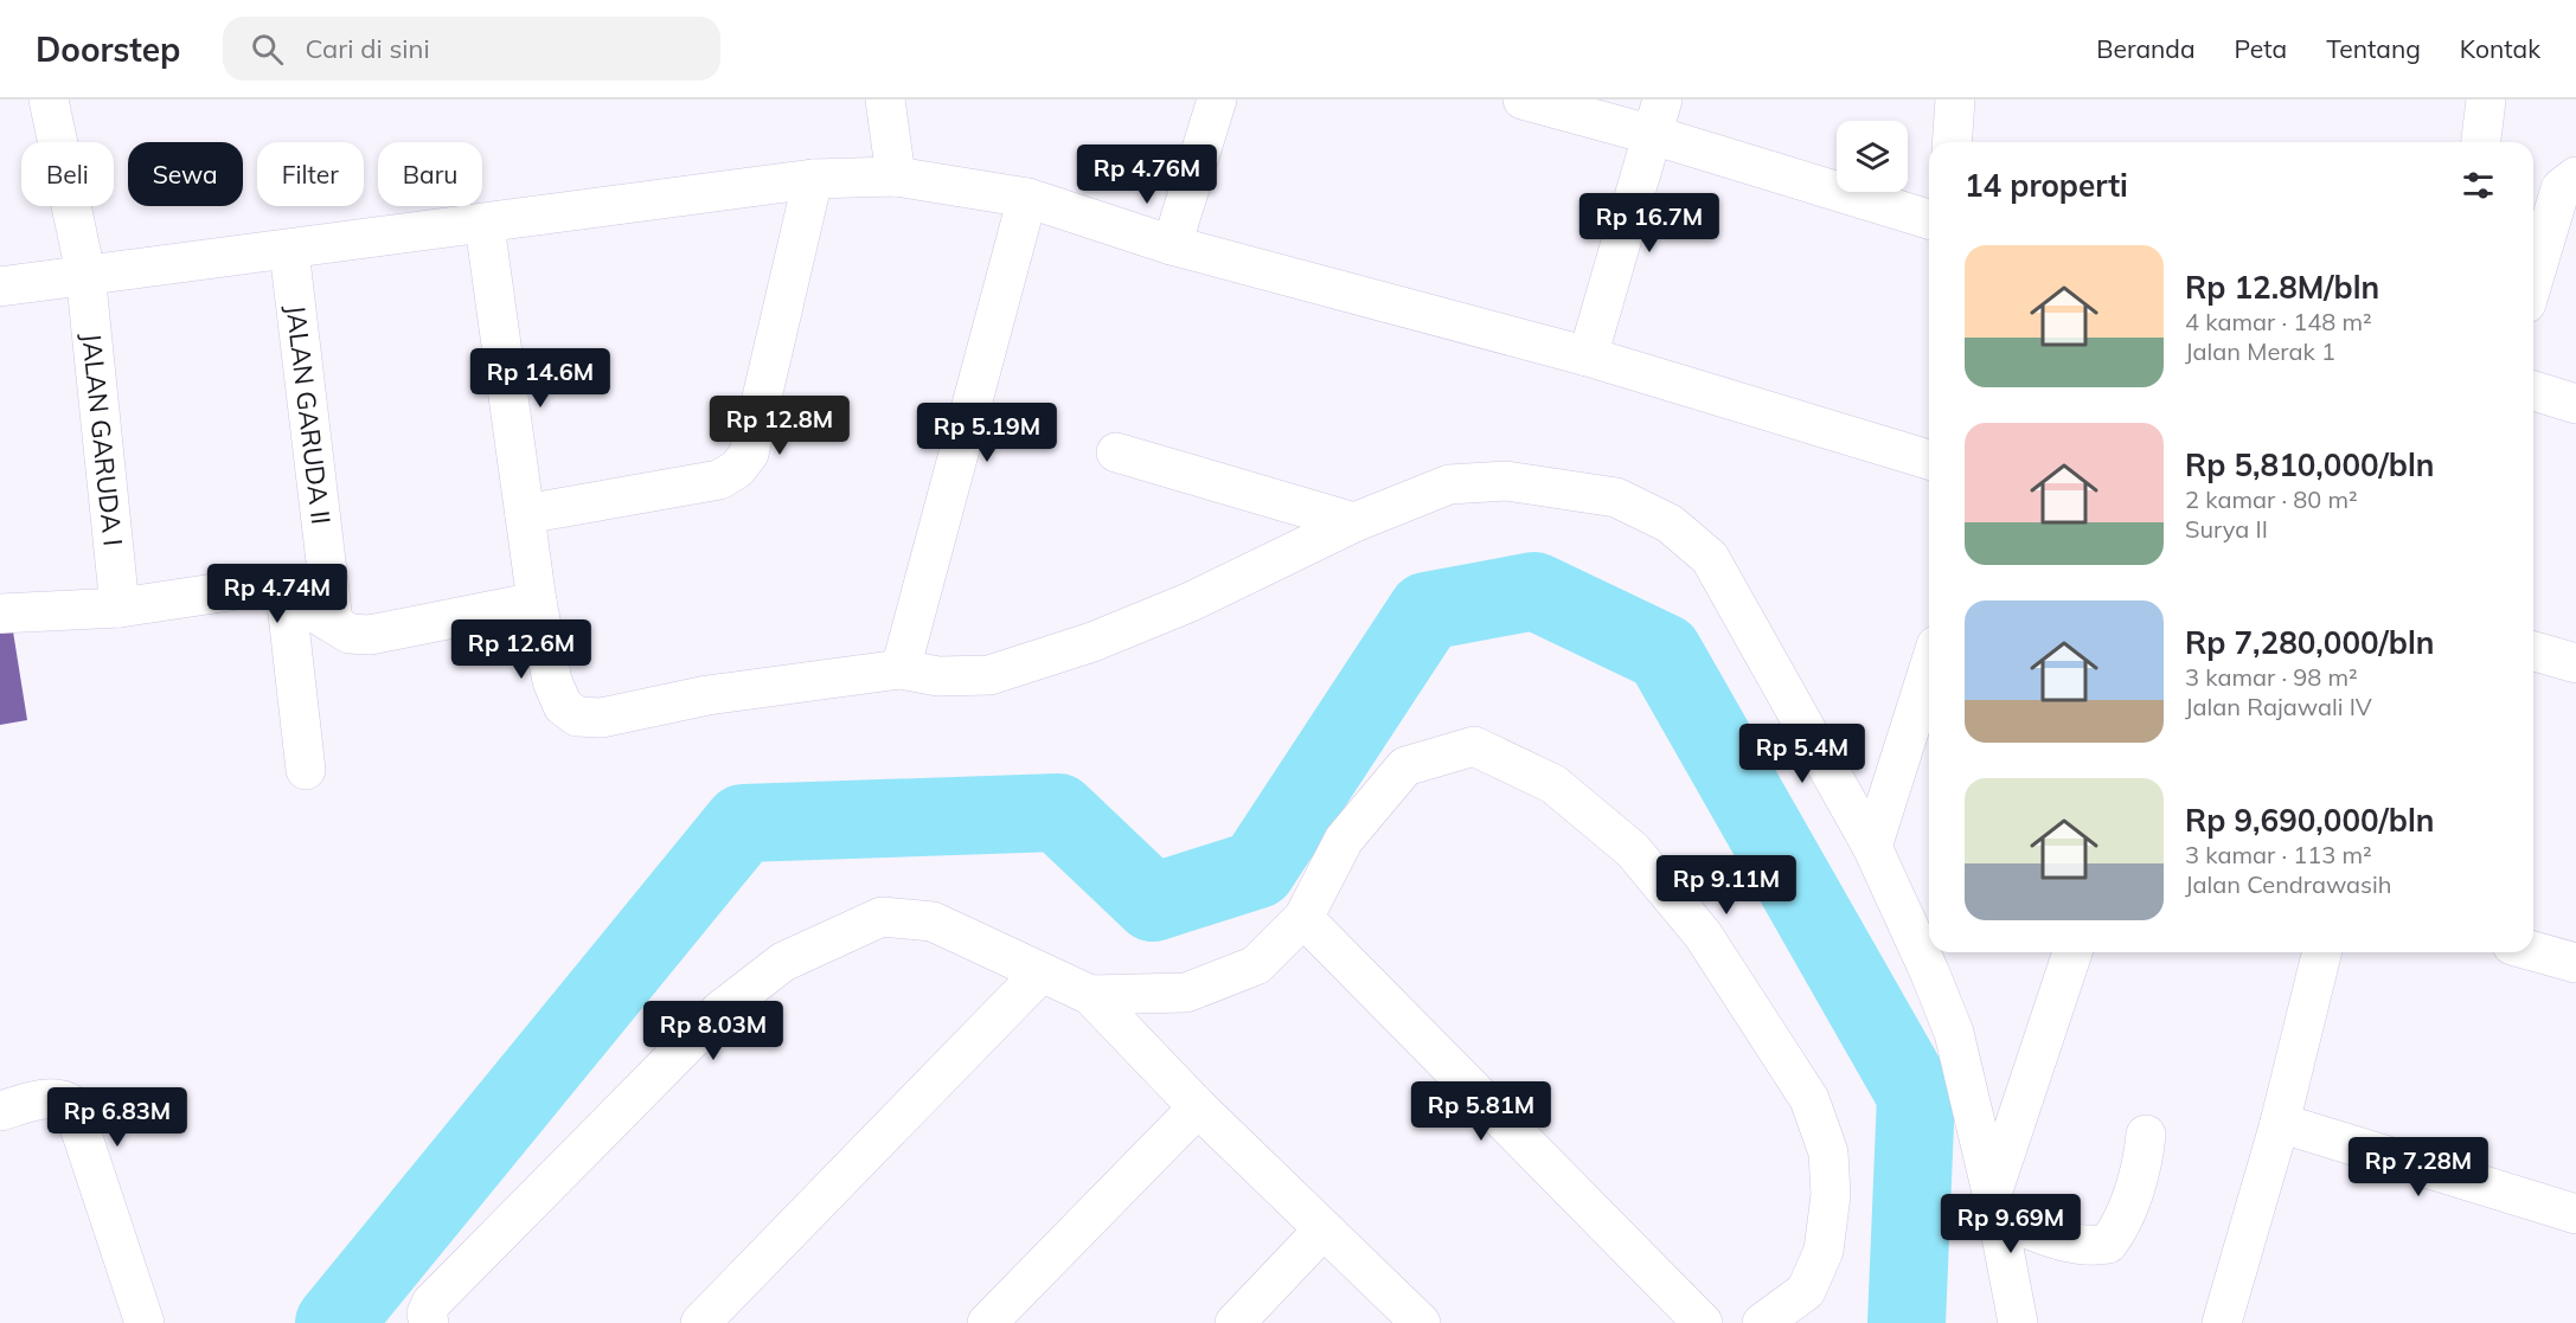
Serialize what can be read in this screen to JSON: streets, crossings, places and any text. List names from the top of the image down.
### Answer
{
  "streets": {
    "street": ["JALAN GARUDA II", "JALAN GARUDA I"]
  },
  "page": {
    "header": "Doorstep",
    "search": "Cari di sini",
    "nav": [
      "Beranda",
      "Peta",
      "Tentang",
      "Kontak"
    ],
    "chip": [
      "Beli",
      "Sewa",
      "Filter",
      "Baru"
    ],
    "heading": "14 properti",
    "price": [
      "Rp 4.76M",
      "Rp 16.7M",
      "Rp 14.6M",
      "Rp 12.8M",
      "Rp 5.19M",
      "Rp 4.74M",
      "Rp 12.6M",
      "Rp 5.4M",
      "Rp 9.11M",
      "Rp 8.03M",
      "Rp 5.81M",
      "Rp 6.83M",
      "Rp 7.28M",
      "Rp 9.69M"
    ],
    "list": [
      {
        "name": "Rp 12.8M/bln",
        "note": "4 kamar · 148 m² · Jalan Merak 1"
      },
      {
        "name": "Rp 5,810,000/bln",
        "note": "2 kamar · 80 m² · Surya II"
      },
      {
        "name": "Rp 7,280,000/bln",
        "note": "3 kamar · 98 m² · Jalan Rajawali IV"
      },
      {
        "name": "Rp 9,690,000/bln",
        "note": "3 kamar · 113 m² · Jalan Cendrawasih"
      }
    ]
  }
}
